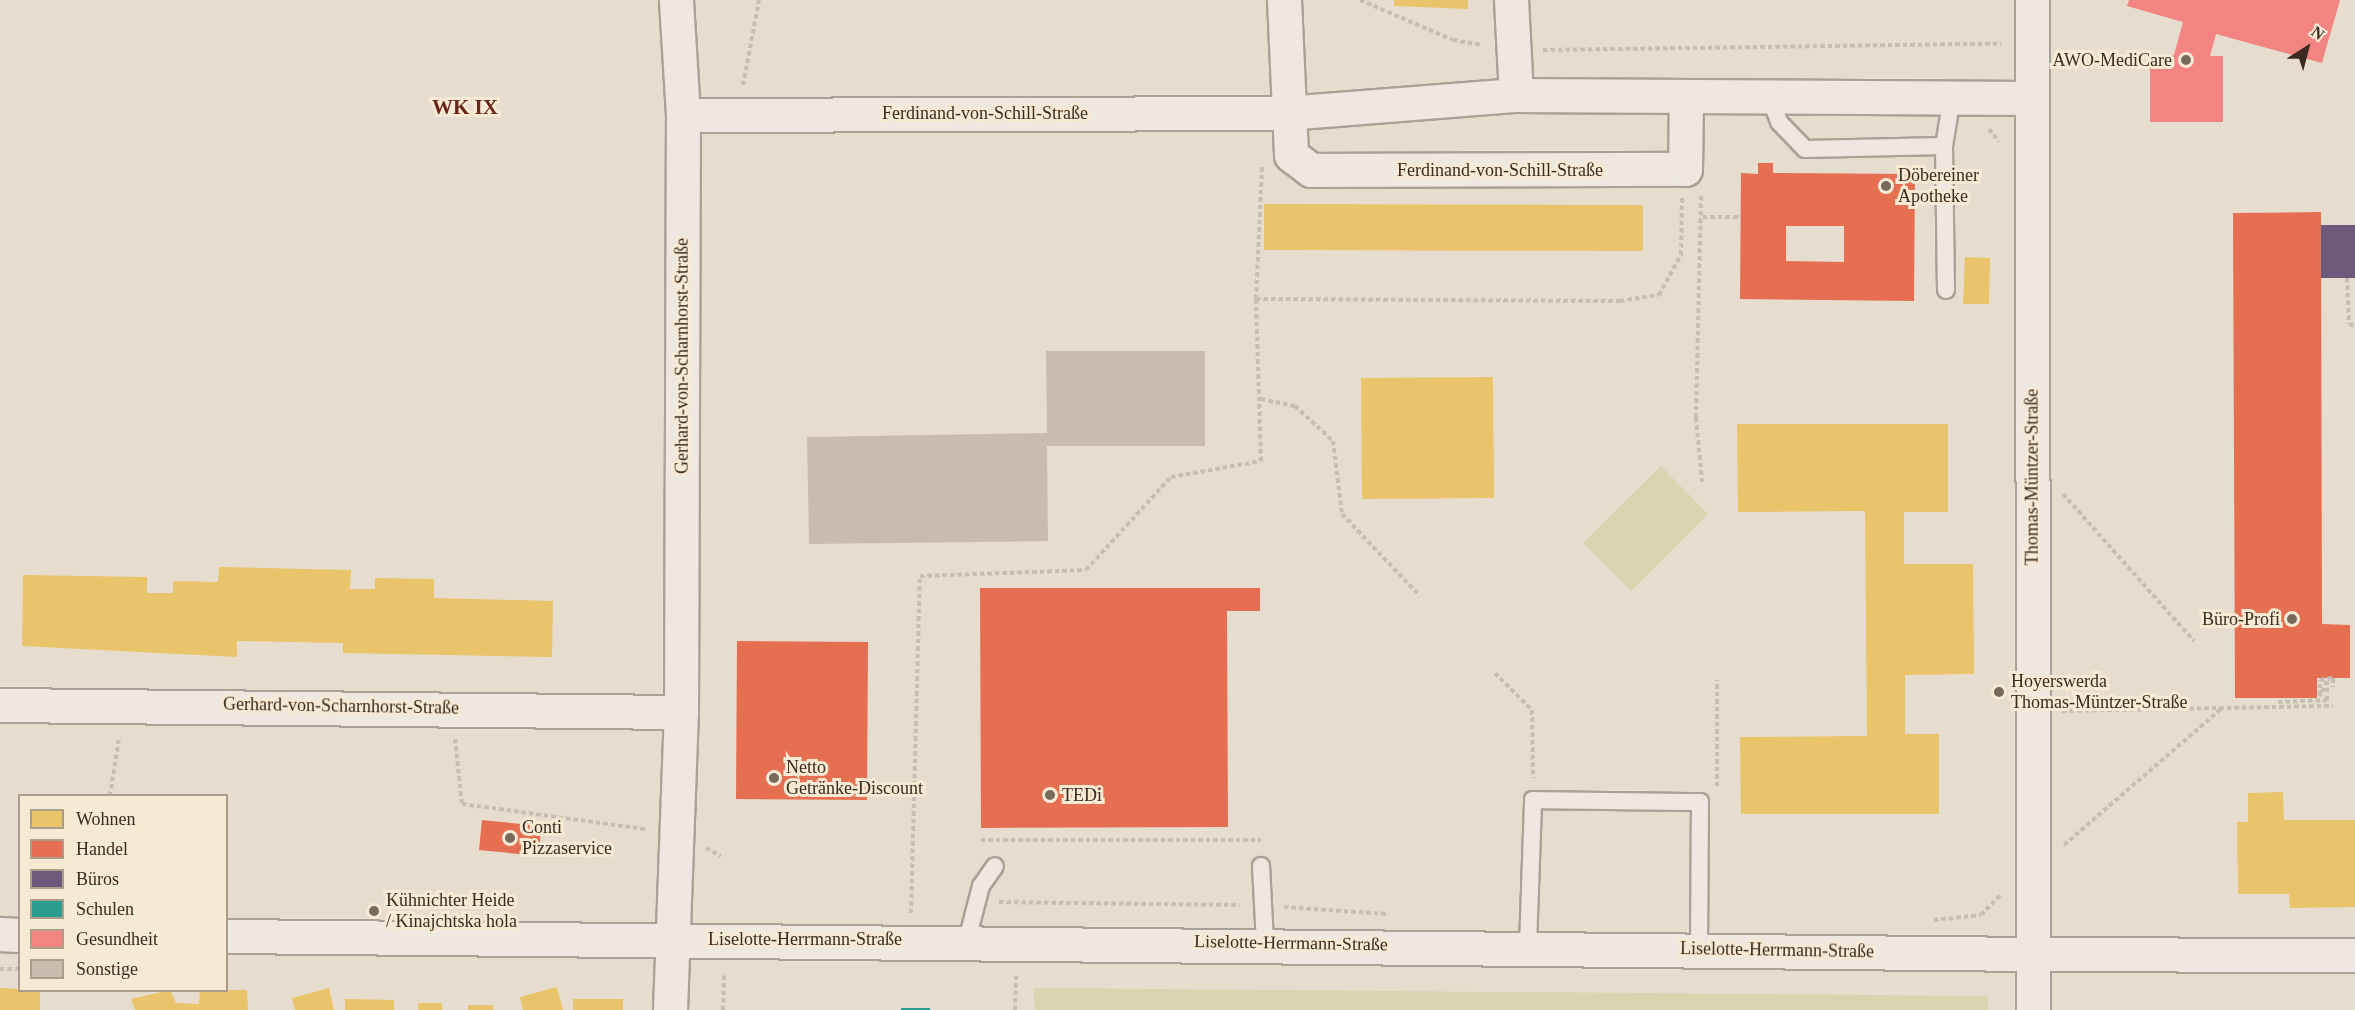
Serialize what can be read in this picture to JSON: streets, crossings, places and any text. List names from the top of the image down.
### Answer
{
  "streets": {
    "street": [
      "Ferdinand-von-Schill-Straße",
      "Gerhard-von-Scharnhorst-Straße",
      "Thomas-Müntzer-Straße",
      "Liselotte-Herrmann-Straße"
    ]
  },
  "crossings": [
    ["Ferdinand-von-Schill-Straße", "Gerhard-von-Scharnhorst-Straße"],
    ["Ferdinand-von-Schill-Straße", "Thomas-Müntzer-Straße"],
    ["Gerhard-von-Scharnhorst-Straße", "Liselotte-Herrmann-Straße"],
    ["Thomas-Müntzer-Straße", "Liselotte-Herrmann-Straße"]
  ],
  "districts": ["WK IX"],
  "places": [
    "AWO-MediCare",
    "Döbereiner Apotheke",
    "Büro-Profi",
    "Hoyerswerda Thomas-Müntzer-Straße",
    "Netto Getränke-Discount",
    "TEDi",
    "Conti Pizzaservice",
    "Kühnichter Heide / Kinajchtska hola"
  ],
  "legend": [
    "Wohnen",
    "Handel",
    "Büros",
    "Schulen",
    "Gesundheit",
    "Sonstige"
  ],
  "north": "top right"
}
